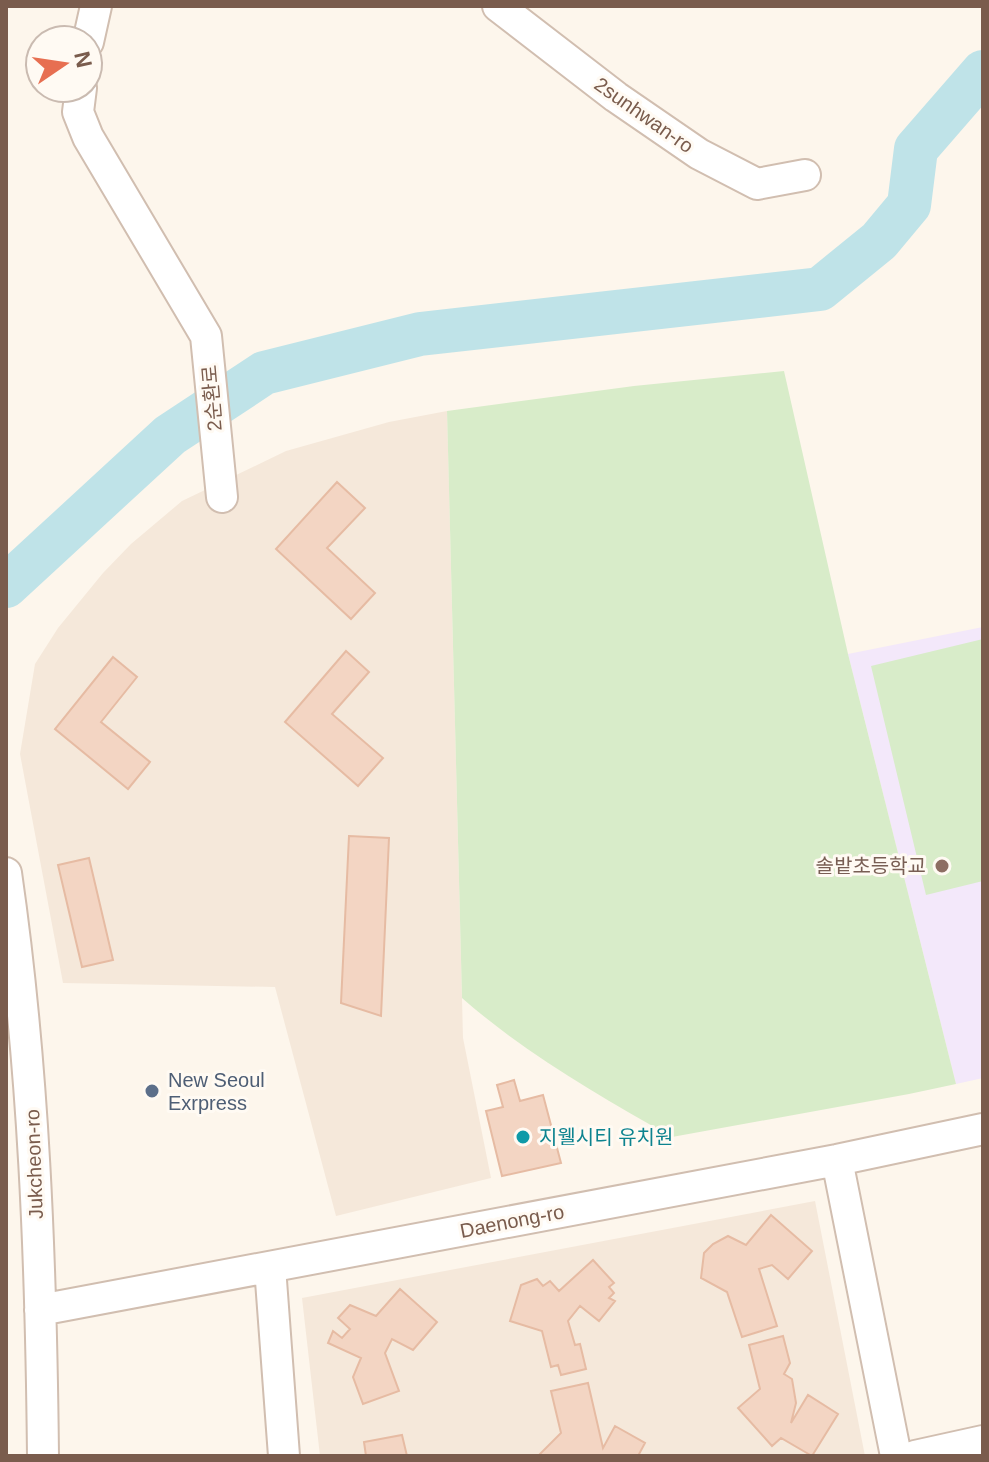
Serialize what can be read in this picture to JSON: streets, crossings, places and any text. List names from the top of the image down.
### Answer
{
  "streets": {
    "street": [
      "2sunhwan-ro",
      "2순환로",
      "Jukcheon-ro",
      "Daenong-ro"
    ]
  },
  "crossings": [
    ["Jukcheon-ro", "Daenong-ro"]
  ],
  "places": ["솔밭초등학교", "New Seoul Exrpress", "지웰시티 유치원"],
  "north": "right"
}
